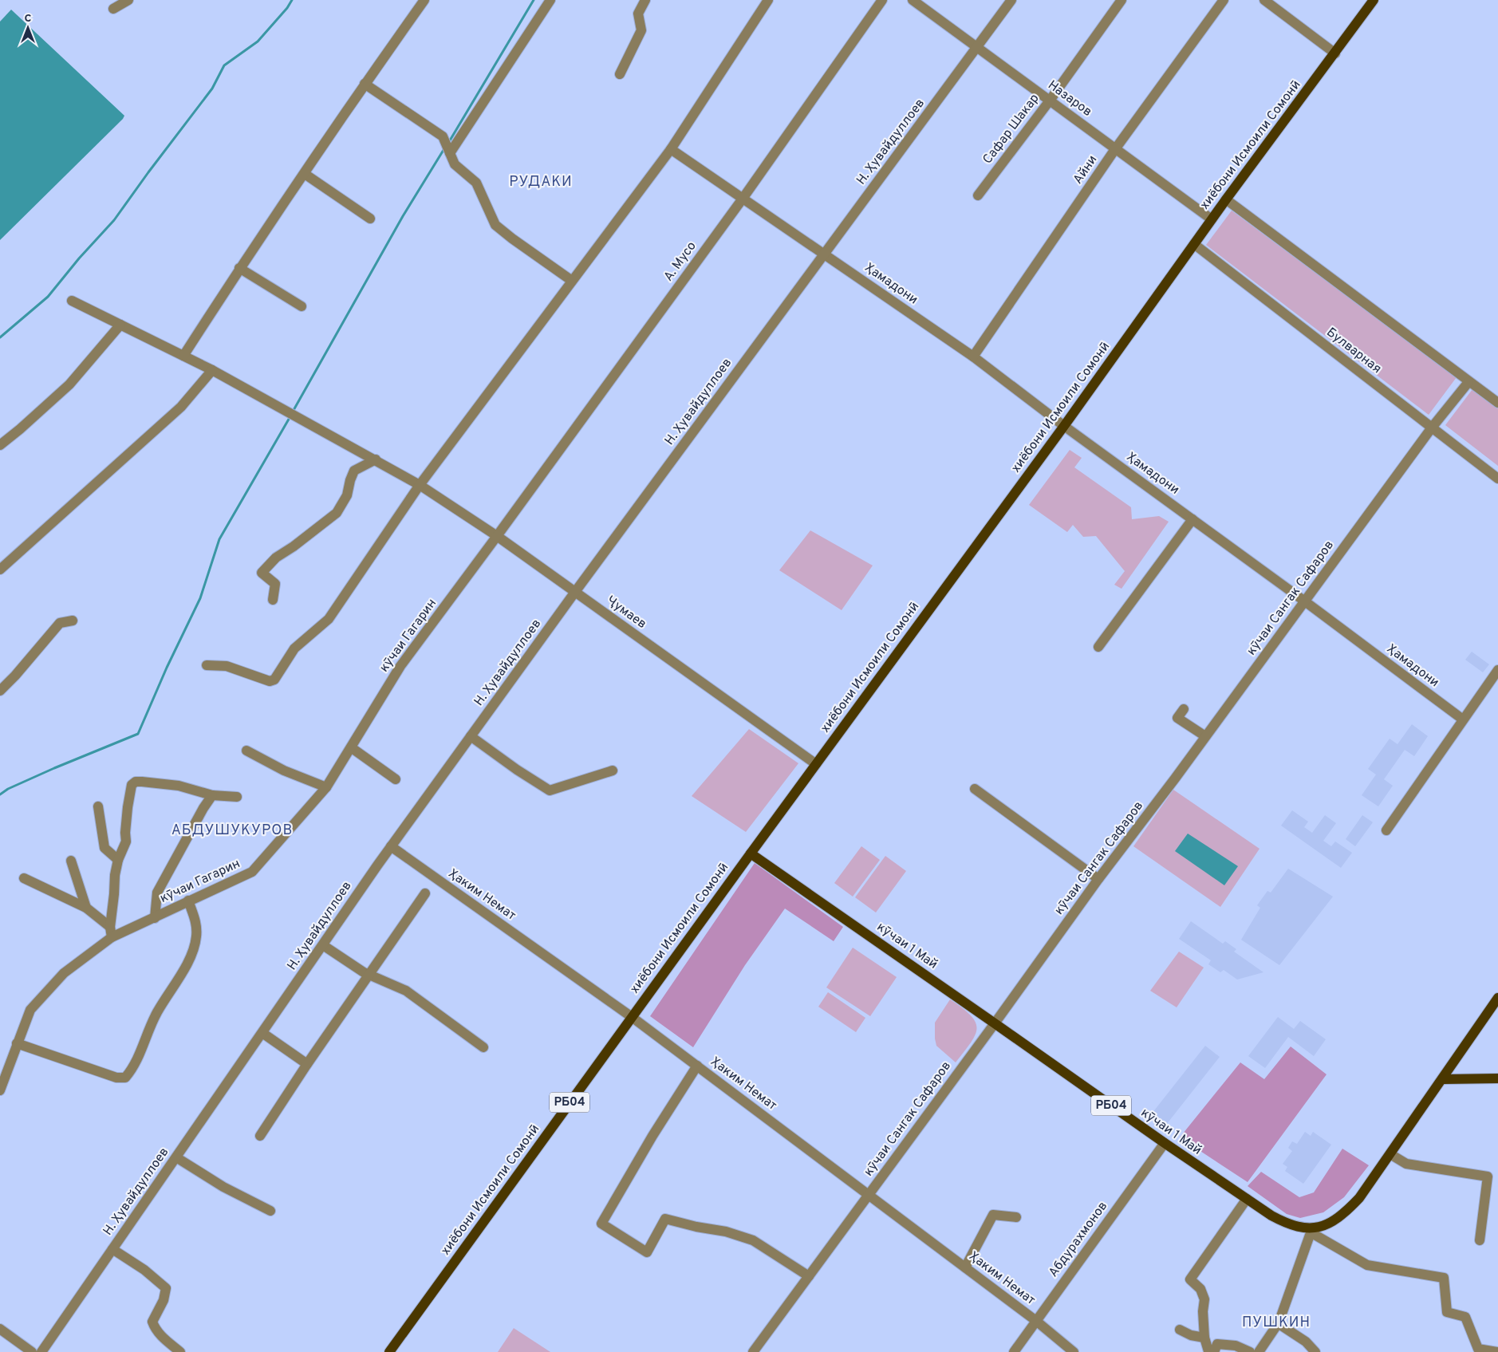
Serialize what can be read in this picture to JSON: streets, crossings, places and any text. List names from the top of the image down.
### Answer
{
  "streets": {
    "main road": ["хиёбони Исмоили Сомонӣ", "кӯчаи 1 Май", "РБ04"],
    "street": [
      "Назаров",
      "Сафар Шакар",
      "Н. Ҳувайдуллоев",
      "Айни",
      "А. Мусо",
      "Ҳамадони",
      "Булварная",
      "кӯчаи Сангак Сафаров",
      "Ҷумаев",
      "кӯчаи Гагарин",
      "Ҳаким Немат",
      "Абдурахмонов"
    ]
  },
  "crossings": [
    ["Назаров", "Сафар Шакар"],
    ["Назаров", "Н. Ҳувайдуллоев"],
    ["Назаров", "хиёбони Исмоили Сомонӣ"],
    ["Назаров", "Айни"],
    ["Н. Ҳувайдуллоев", "Ҳамадони"],
    ["Н. Ҳувайдуллоев", "Ҷумаев"],
    ["Н. Ҳувайдуллоев", "Ҳаким Немат"],
    ["хиёбони Исмоили Сомонӣ", "Ҳамадони"],
    ["хиёбони Исмоили Сомонӣ", "Булварная"],
    ["хиёбони Исмоили Сомонӣ", "Ҷумаев"],
    ["хиёбони Исмоили Сомонӣ", "Ҳаким Немат"],
    ["хиёбони Исмоили Сомонӣ", "кӯчаи 1 Май"],
    ["Айни", "Ҳамадони"],
    ["А. Мусо", "Ҳамадони"],
    ["А. Мусо", "Ҷумаев"],
    ["А. Мусо", "кӯчаи Гагарин"],
    ["Ҳамадони", "кӯчаи Сангак Сафаров"],
    ["Булварная", "кӯчаи Сангак Сафаров"],
    ["кӯчаи Сангак Сафаров", "Ҳаким Немат"],
    ["кӯчаи Сангак Сафаров", "кӯчаи 1 Май"],
    ["Ҷумаев", "кӯчаи Гагарин"],
    ["Ҳаким Немат", "Абдурахмонов"],
    ["кӯчаи 1 Май", "Абдурахмонов"]
  ],
  "districts": ["РУДАКИ", "АБДУШУКУРОВ", "ПУШКИН"],
  "north": "top"
}
